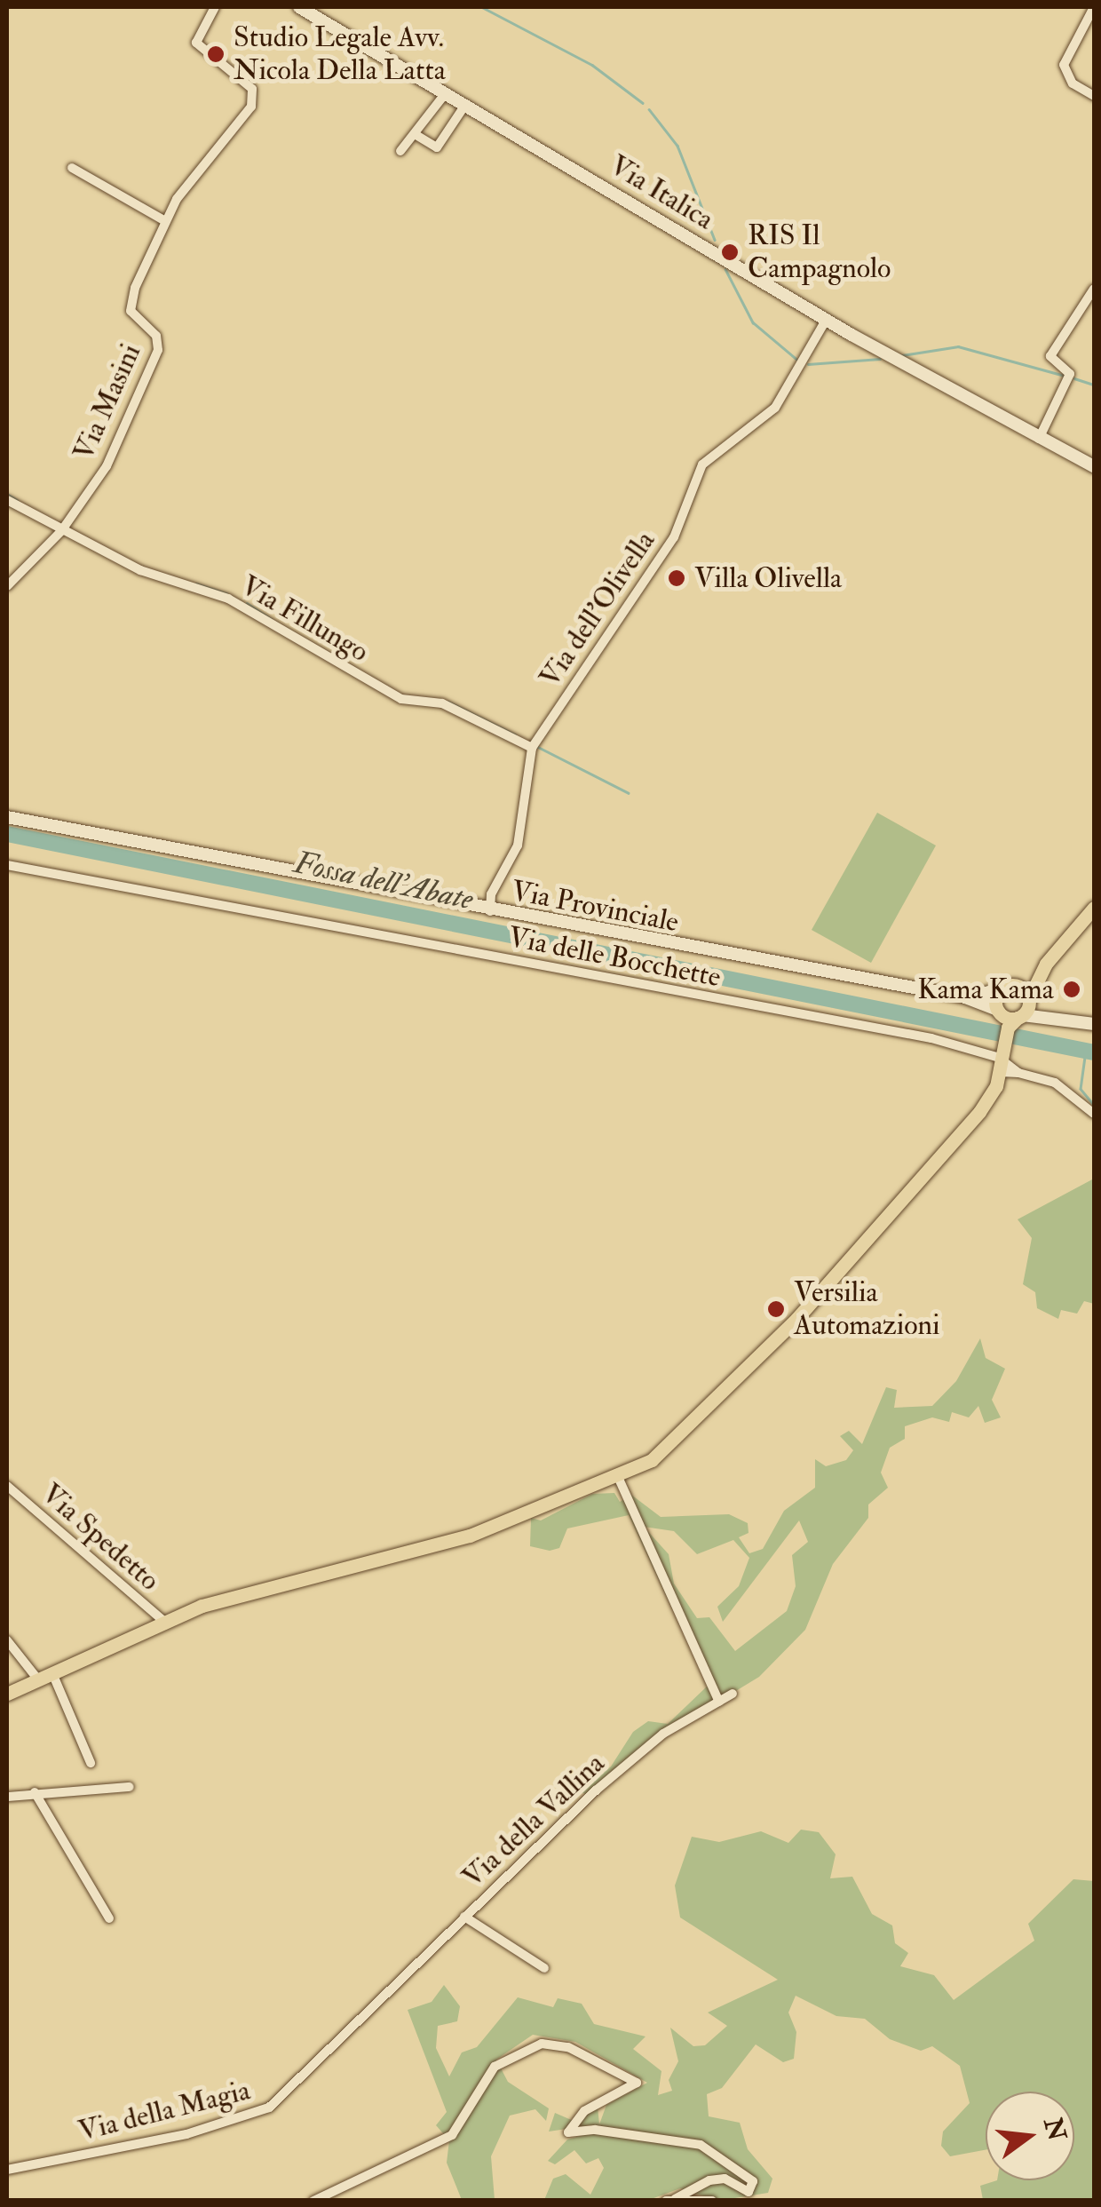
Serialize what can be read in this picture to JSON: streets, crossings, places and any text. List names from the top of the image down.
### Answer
{
  "streets": {
    "main road": ["Via Italica", "Via Provinciale"],
    "street": [
      "Via Masini",
      "Via dell'Olivella",
      "Via Fillungo",
      "Via delle Bocchette",
      "Via Spedetto",
      "Via della Vallina",
      "Via della Magia"
    ]
  },
  "crossings": [
    ["Via Italica", "Via dell'Olivella"],
    ["Via Masini", "Via Fillungo"],
    ["Via dell'Olivella", "Via Fillungo"],
    ["Via dell'Olivella", "Via Provinciale"],
    ["Via della Vallina", "Via della Magia"]
  ],
  "water": ["Fossa dell'Abate"],
  "places": [
    "Studio Legale Avv. Nicola Della Latta",
    "RIS Il Campagnolo",
    "Villa Olivella",
    "Kama Kama",
    "Versilia Automazioni"
  ],
  "north": "right"
}
